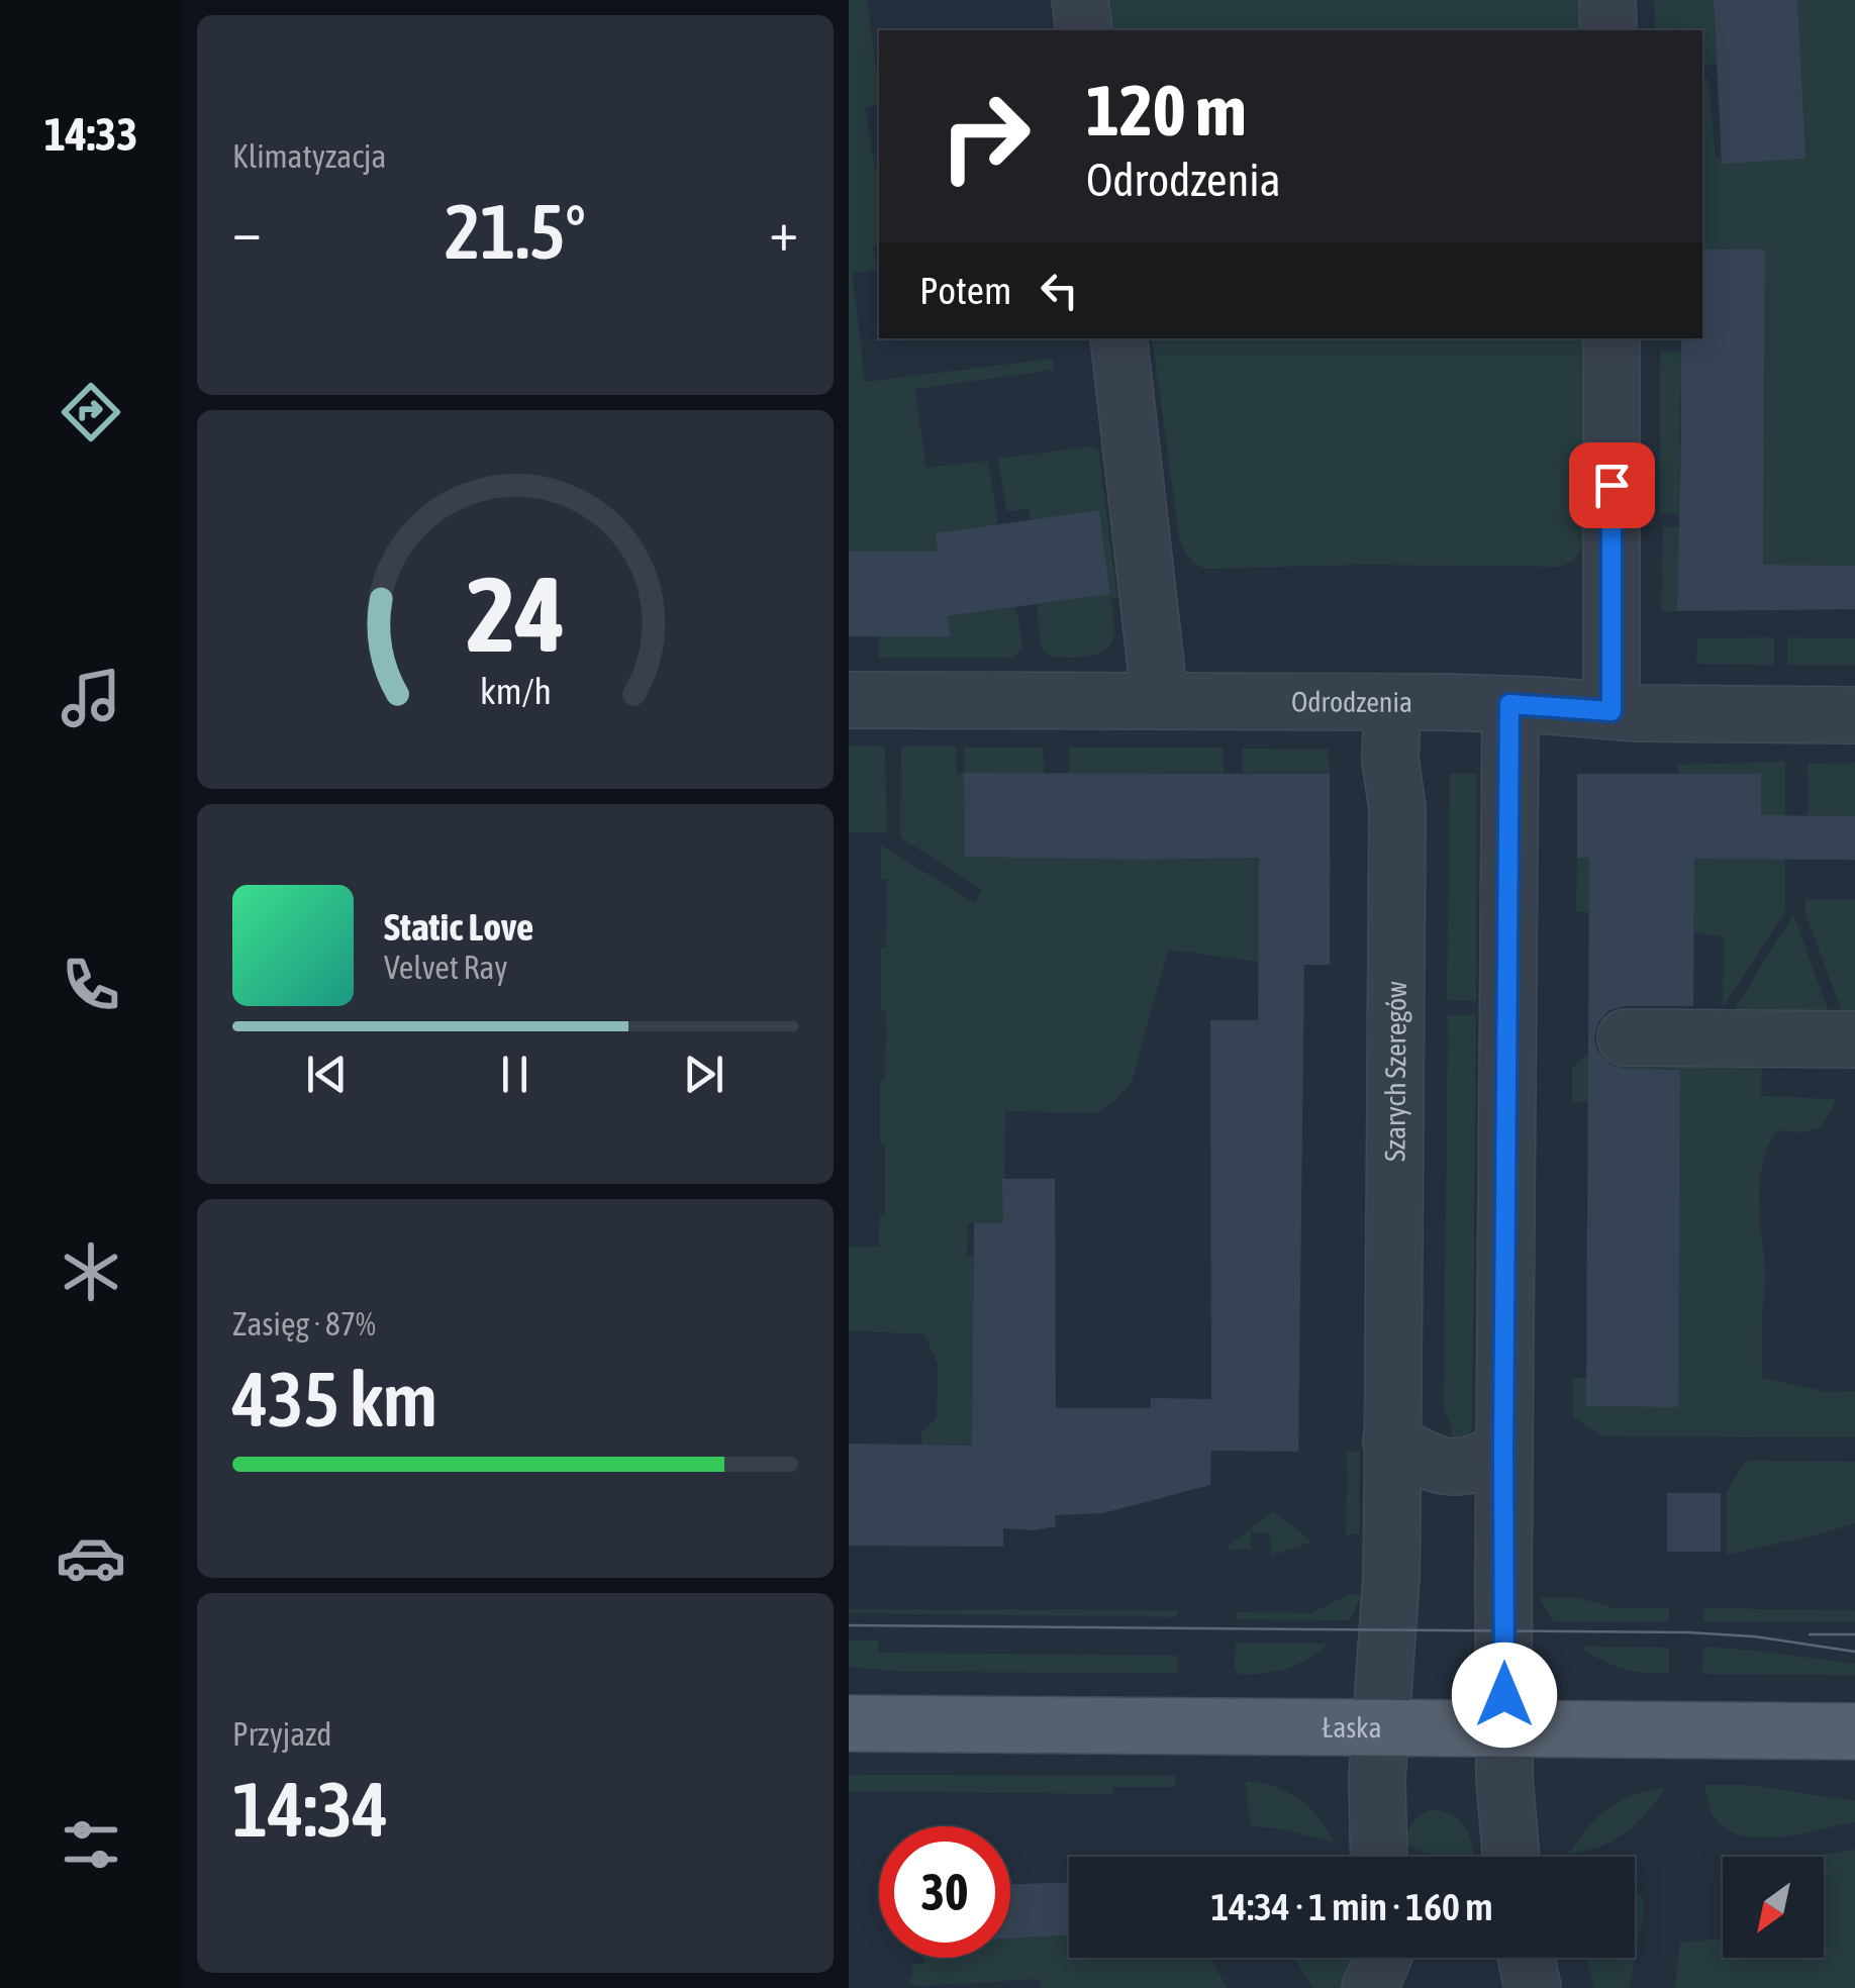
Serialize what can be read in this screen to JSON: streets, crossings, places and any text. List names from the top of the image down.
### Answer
{
  "streets": {
    "main road": ["Łaska"],
    "street": ["Odrodzenia", "Szarych Szeregów"]
  },
  "crossings": [
    ["Odrodzenia", "Szarych Szeregów"],
    ["Szarych Szeregów", "Łaska"]
  ],
  "north": "bottom left",
  "page": {
    "tabs": "14:33",
    "tile": [
      "Klimatyzacja",
      ["Zasięg · 87%", "435 km"],
      ["Przyjazd", "14:34"]
    ],
    "turn": ["120 m", "Odrodzenia"],
    "heat": ["−", "21.5°", "+"],
    "then": "Potem",
    "song": ["Static Love", "Velvet Ray"],
    "limit": "30",
    "trip": "14:34 · 1 min · 160 m",
    "gauge": ["24", "km/h"]
  }
}
